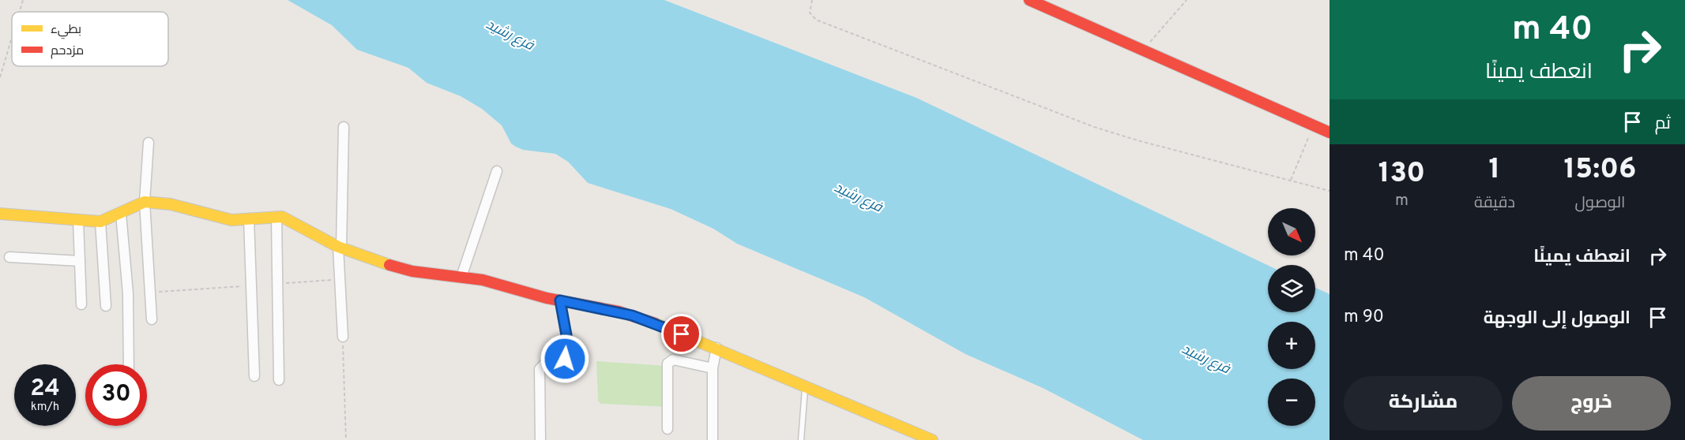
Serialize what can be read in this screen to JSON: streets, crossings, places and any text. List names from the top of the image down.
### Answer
{
  "water": ["فرع رشيد"],
  "legend": ["بطيء", "مزدحم"],
  "north": "bottom right",
  "page": {
    "turn": ["40 m", "انعطف يمينًا"],
    "then": "ثم",
    "eta": [
      "15:06",
      "الوصول",
      "1",
      "دقيقة",
      "130",
      "m"
    ],
    "map_buttons": ["+", "−"],
    "list": [
      {
        "name": "انعطف يمينًا",
        "value": "40 m"
      },
      {
        "name": "الوصول إلى الوجهة",
        "value": "90 m"
      }
    ],
    "speed": "24 km/h",
    "limit": "30",
    "buttons": ["خروج", "مشاركة"]
  }
}
